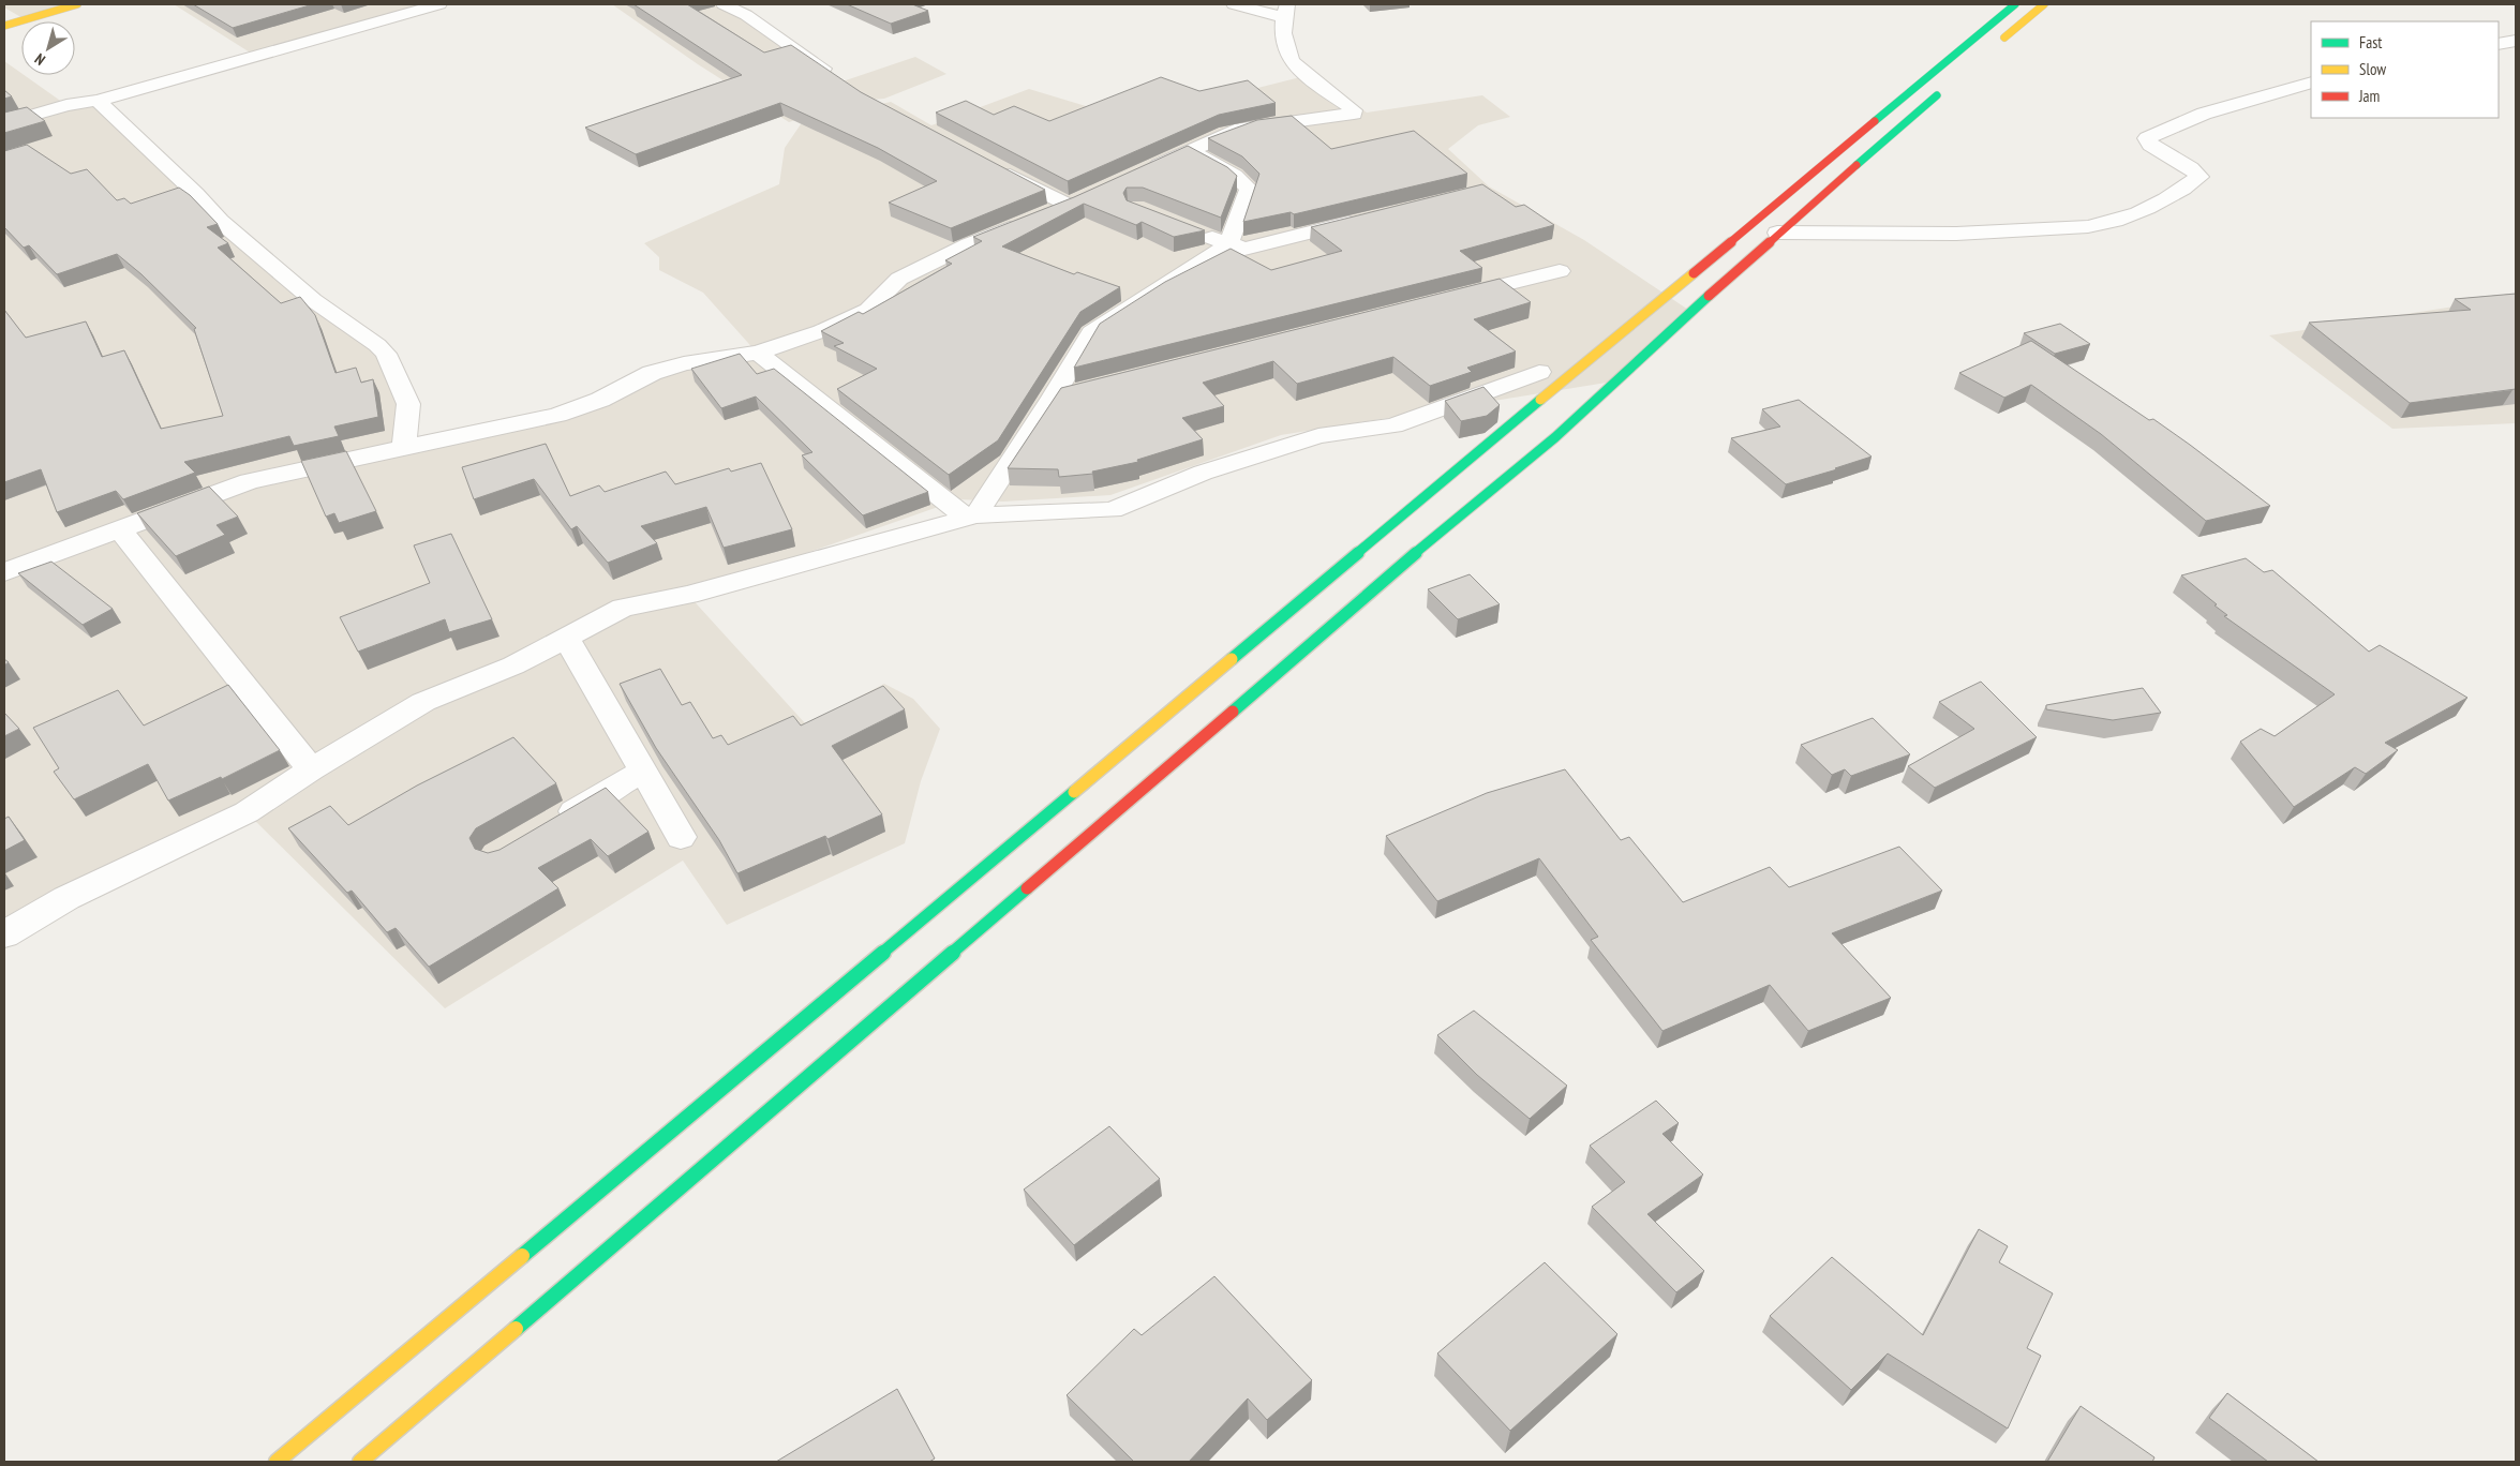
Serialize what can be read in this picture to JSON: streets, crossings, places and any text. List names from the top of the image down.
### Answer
{
  "legend": ["Fast", "Slow", "Jam"],
  "north": "bottom left"
}
